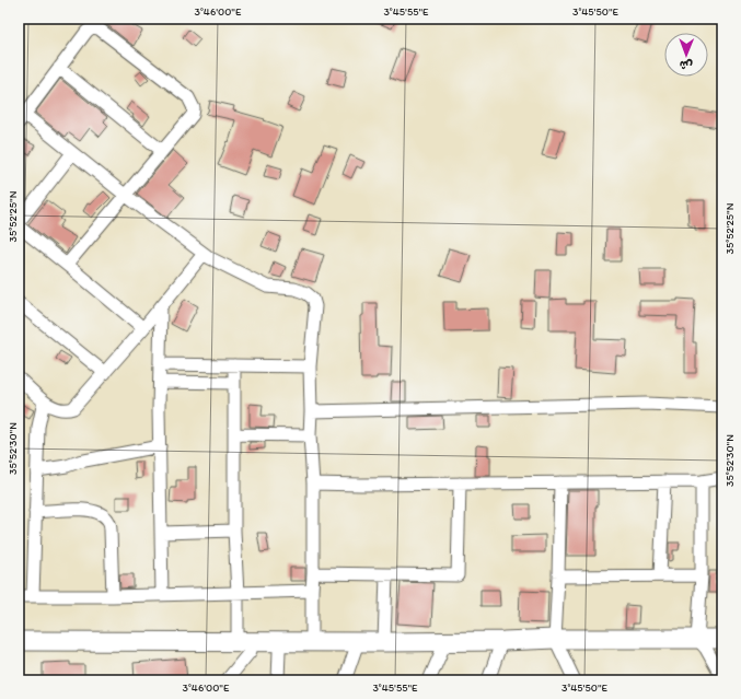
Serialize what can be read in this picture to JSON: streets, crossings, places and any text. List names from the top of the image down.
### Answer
{
  "north": "bottom",
  "coordinates": [
    "3°46'00\"E",
    "3°45'55\"E",
    "3°45'50\"E",
    "35°52'25\"N",
    "35°52'30\"N"
  ]
}
